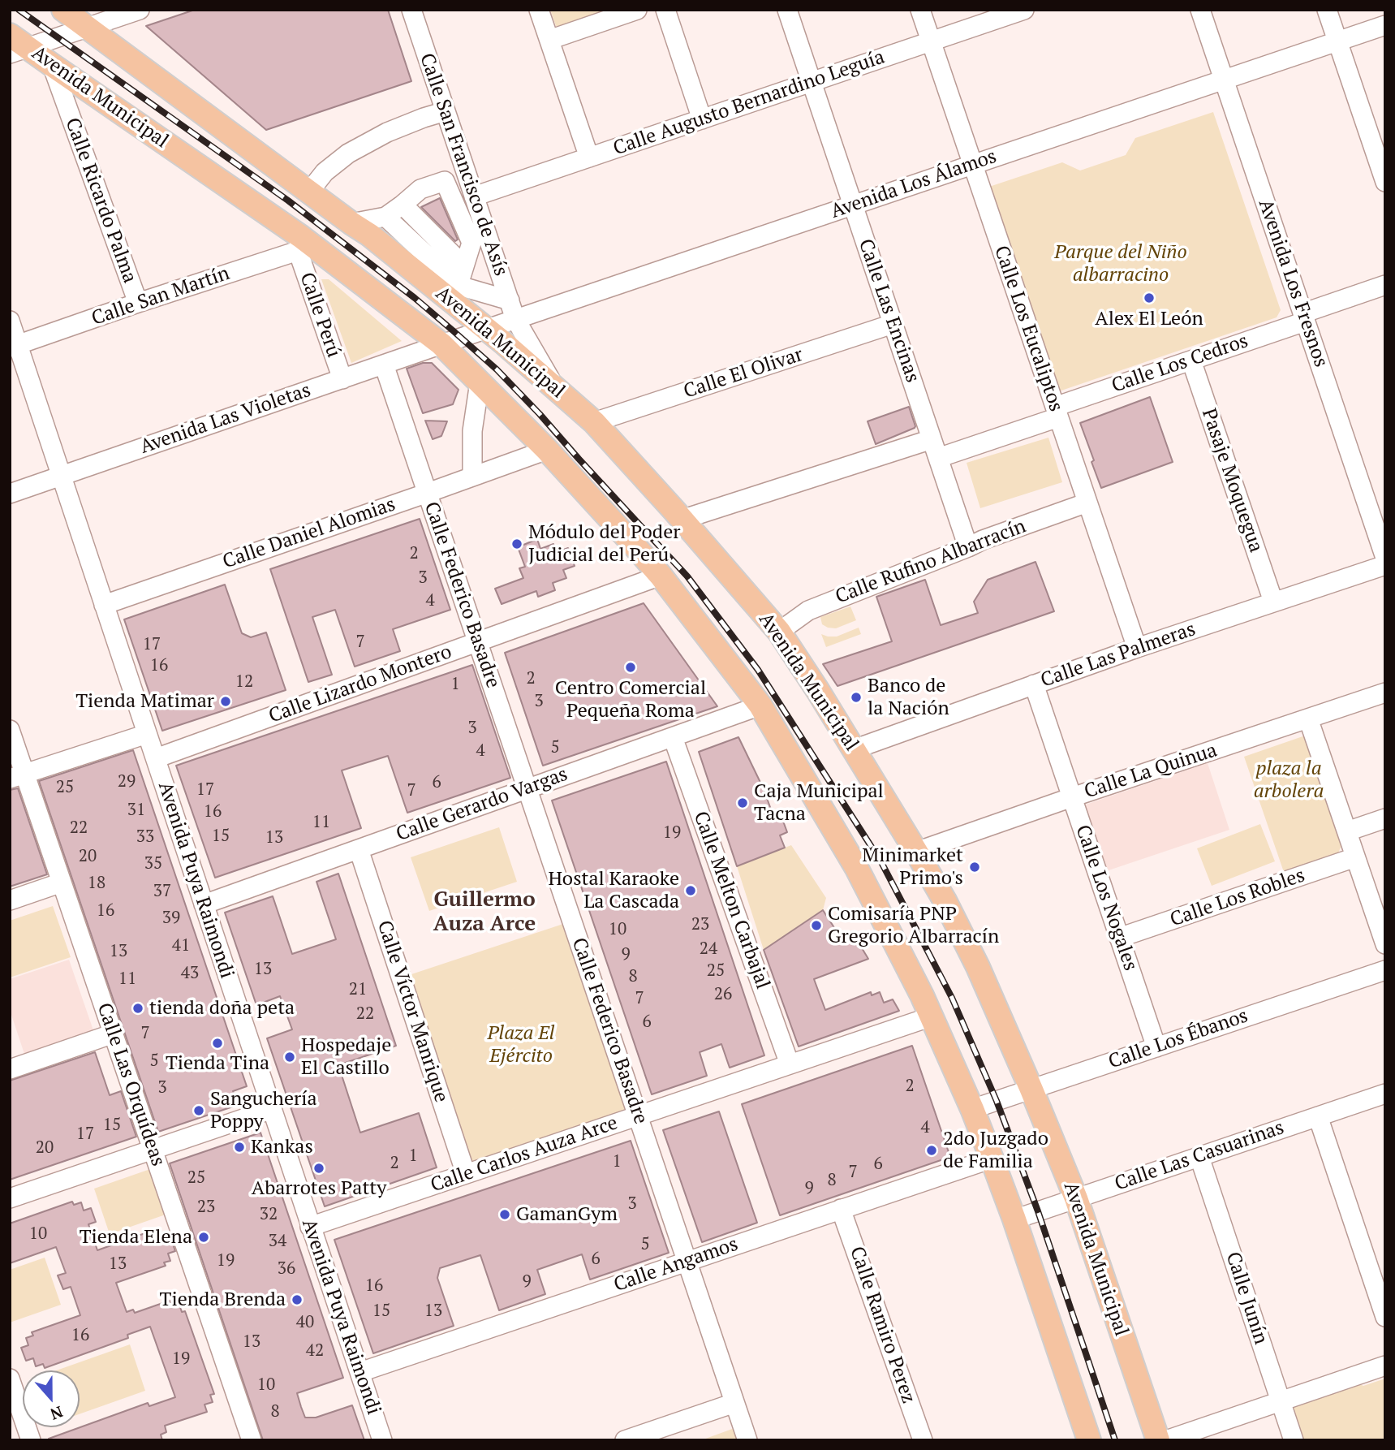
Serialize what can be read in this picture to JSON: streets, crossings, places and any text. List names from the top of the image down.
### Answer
{
  "streets": {
    "main road": ["Avenida Municipal"],
    "street": [
      "Calle Augusto Bernardino Leguía",
      "Calle San Francisco de Asís",
      "Avenida Los Álamos",
      "Calle Ricardo Palma",
      "Avenida Los Fresnos",
      "Calle San Martín",
      "Calle Las Encinas",
      "Calle Perú",
      "Calle Los Eucaliptos",
      "Calle Los Cedros",
      "Calle El Olivar",
      "Avenida Las Violetas",
      "Pasaje Moquegua",
      "Calle Daniel Alomias",
      "Calle Rufino Albarracín",
      "Calle Federico Basadre",
      "Calle Las Palmeras",
      "Calle Lizardo Montero",
      "Calle La Quinua",
      "Calle Gerardo Vargas",
      "Avenida Puya Raimondi",
      "Calle Los Nogales",
      "Calle Los Robles",
      "Calle Melton Carbajal",
      "Calle Víctor Manrique",
      "Calle Los Ébanos",
      "Calle Las Orquídeas",
      "Calle Carlos Auza Arce",
      "Calle Las Casuarinas",
      "Calle Angamos",
      "Calle Junín",
      "Calle Ramiro Perez"
    ]
  },
  "crossings": [
    ["Avenida Municipal", "Calle San Francisco de Asís"],
    ["Avenida Municipal", "Avenida Los Álamos"],
    ["Avenida Municipal", "Calle Ricardo Palma"],
    ["Avenida Municipal", "Calle San Martín"],
    ["Avenida Municipal", "Calle Perú"],
    ["Avenida Municipal", "Calle El Olivar"],
    ["Avenida Municipal", "Avenida Las Violetas"],
    ["Avenida Municipal", "Calle Daniel Alomias"],
    ["Avenida Municipal", "Calle Rufino Albarracín"],
    ["Avenida Municipal", "Calle Las Palmeras"],
    ["Avenida Municipal", "Calle Lizardo Montero"],
    ["Avenida Municipal", "Calle La Quinua"],
    ["Avenida Municipal", "Calle Gerardo Vargas"],
    ["Avenida Municipal", "Calle Los Ébanos"],
    ["Avenida Municipal", "Calle Carlos Auza Arce"],
    ["Avenida Municipal", "Calle Las Casuarinas"],
    ["Avenida Municipal", "Calle Angamos"],
    ["Calle Augusto Bernardino Leguía", "Calle San Francisco de Asís"],
    ["Calle Augusto Bernardino Leguía", "Calle Las Encinas"],
    ["Calle Augusto Bernardino Leguía", "Calle Los Eucaliptos"],
    ["Calle San Francisco de Asís", "Avenida Los Álamos"],
    ["Avenida Los Álamos", "Avenida Los Fresnos"],
    ["Avenida Los Álamos", "Calle Las Encinas"],
    ["Avenida Los Álamos", "Calle Los Eucaliptos"],
    ["Avenida Los Álamos", "Avenida Las Violetas"],
    ["Calle Ricardo Palma", "Calle San Martín"],
    ["Avenida Los Fresnos", "Calle Los Cedros"],
    ["Calle San Martín", "Calle Perú"],
    ["Calle San Martín", "Avenida Puya Raimondi"],
    ["Calle Las Encinas", "Calle Los Cedros"],
    ["Calle Las Encinas", "Calle El Olivar"],
    ["Calle Las Encinas", "Calle Rufino Albarracín"],
    ["Calle Perú", "Avenida Las Violetas"],
    ["Calle Los Eucaliptos", "Calle Los Cedros"],
    ["Calle Los Eucaliptos", "Calle Rufino Albarracín"],
    ["Calle Los Eucaliptos", "Calle Las Palmeras"],
    ["Calle Los Cedros", "Pasaje Moquegua"],
    ["Avenida Las Violetas", "Calle Federico Basadre"],
    ["Avenida Las Violetas", "Avenida Puya Raimondi"],
    ["Pasaje Moquegua", "Calle Las Palmeras"],
    ["Calle Daniel Alomias", "Calle Federico Basadre"],
    ["Calle Daniel Alomias", "Avenida Puya Raimondi"],
    ["Calle Federico Basadre", "Calle Lizardo Montero"],
    ["Calle Federico Basadre", "Calle Gerardo Vargas"],
    ["Calle Federico Basadre", "Calle Carlos Auza Arce"],
    ["Calle Federico Basadre", "Calle Angamos"],
    ["Calle Las Palmeras", "Calle Los Nogales"],
    ["Calle Lizardo Montero", "Avenida Puya Raimondi"],
    ["Calle La Quinua", "Calle Los Nogales"],
    ["Calle Gerardo Vargas", "Avenida Puya Raimondi"],
    ["Calle Gerardo Vargas", "Calle Melton Carbajal"],
    ["Calle Gerardo Vargas", "Calle Víctor Manrique"],
    ["Avenida Puya Raimondi", "Calle Carlos Auza Arce"],
    ["Avenida Puya Raimondi", "Calle Angamos"],
    ["Calle Los Nogales", "Calle Los Robles"],
    ["Calle Los Nogales", "Calle Los Ébanos"],
    ["Calle Melton Carbajal", "Calle Carlos Auza Arce"],
    ["Calle Víctor Manrique", "Calle Carlos Auza Arce"],
    ["Calle Las Casuarinas", "Calle Junín"],
    ["Calle Angamos", "Calle Ramiro Perez"]
  ],
  "districts": ["Guillermo Auza Arce"],
  "parks": ["Parque del Niño albarracino", "plaza la arbolera", "Plaza El Ejército"],
  "places": [
    "Alex El León",
    "Módulo del Poder Judicial del Perú",
    "Centro Comercial Pequeña Roma",
    "Banco de la Nación",
    "Tienda Matimar",
    "Caja Municipal Tacna",
    "Minimarket Primo's",
    "Hostal Karaoke La Cascada",
    "Comisaría PNP Gregorio Albarracín",
    "tienda doña peta",
    "Tienda Tina",
    "Hospedaje El Castillo",
    "Sanguchería Poppy",
    "Kankas",
    "2do Juzgado de Familia",
    "Abarrotes Patty",
    "GamanGym",
    "Tienda Elena",
    "Tienda Brenda"
  ],
  "house_numbers": [
    "2",
    "3",
    "4",
    "7",
    "17",
    "16",
    "2",
    "12",
    "1",
    "3",
    "3",
    "5",
    "4",
    "29",
    "6",
    "25",
    "17",
    "7",
    "31",
    "16",
    "11",
    "22",
    "19",
    "15",
    "33",
    "13",
    "20",
    "35",
    "18",
    "37",
    "16",
    "39",
    "23",
    "10",
    "41",
    "24",
    "13",
    "9",
    "13",
    "25",
    "43",
    "8",
    "11",
    "21",
    "26",
    "7",
    "22",
    "6",
    "7",
    "5",
    "2",
    "3",
    "15",
    "4",
    "17",
    "20",
    "1",
    "1",
    "2",
    "6",
    "7",
    "25",
    "8",
    "9",
    "3",
    "23",
    "32",
    "10",
    "34",
    "5",
    "6",
    "19",
    "13",
    "36",
    "9",
    "16",
    "15",
    "13",
    "40",
    "16",
    "13",
    "42",
    "19",
    "10",
    "8"
  ],
  "north": "bottom"
}
